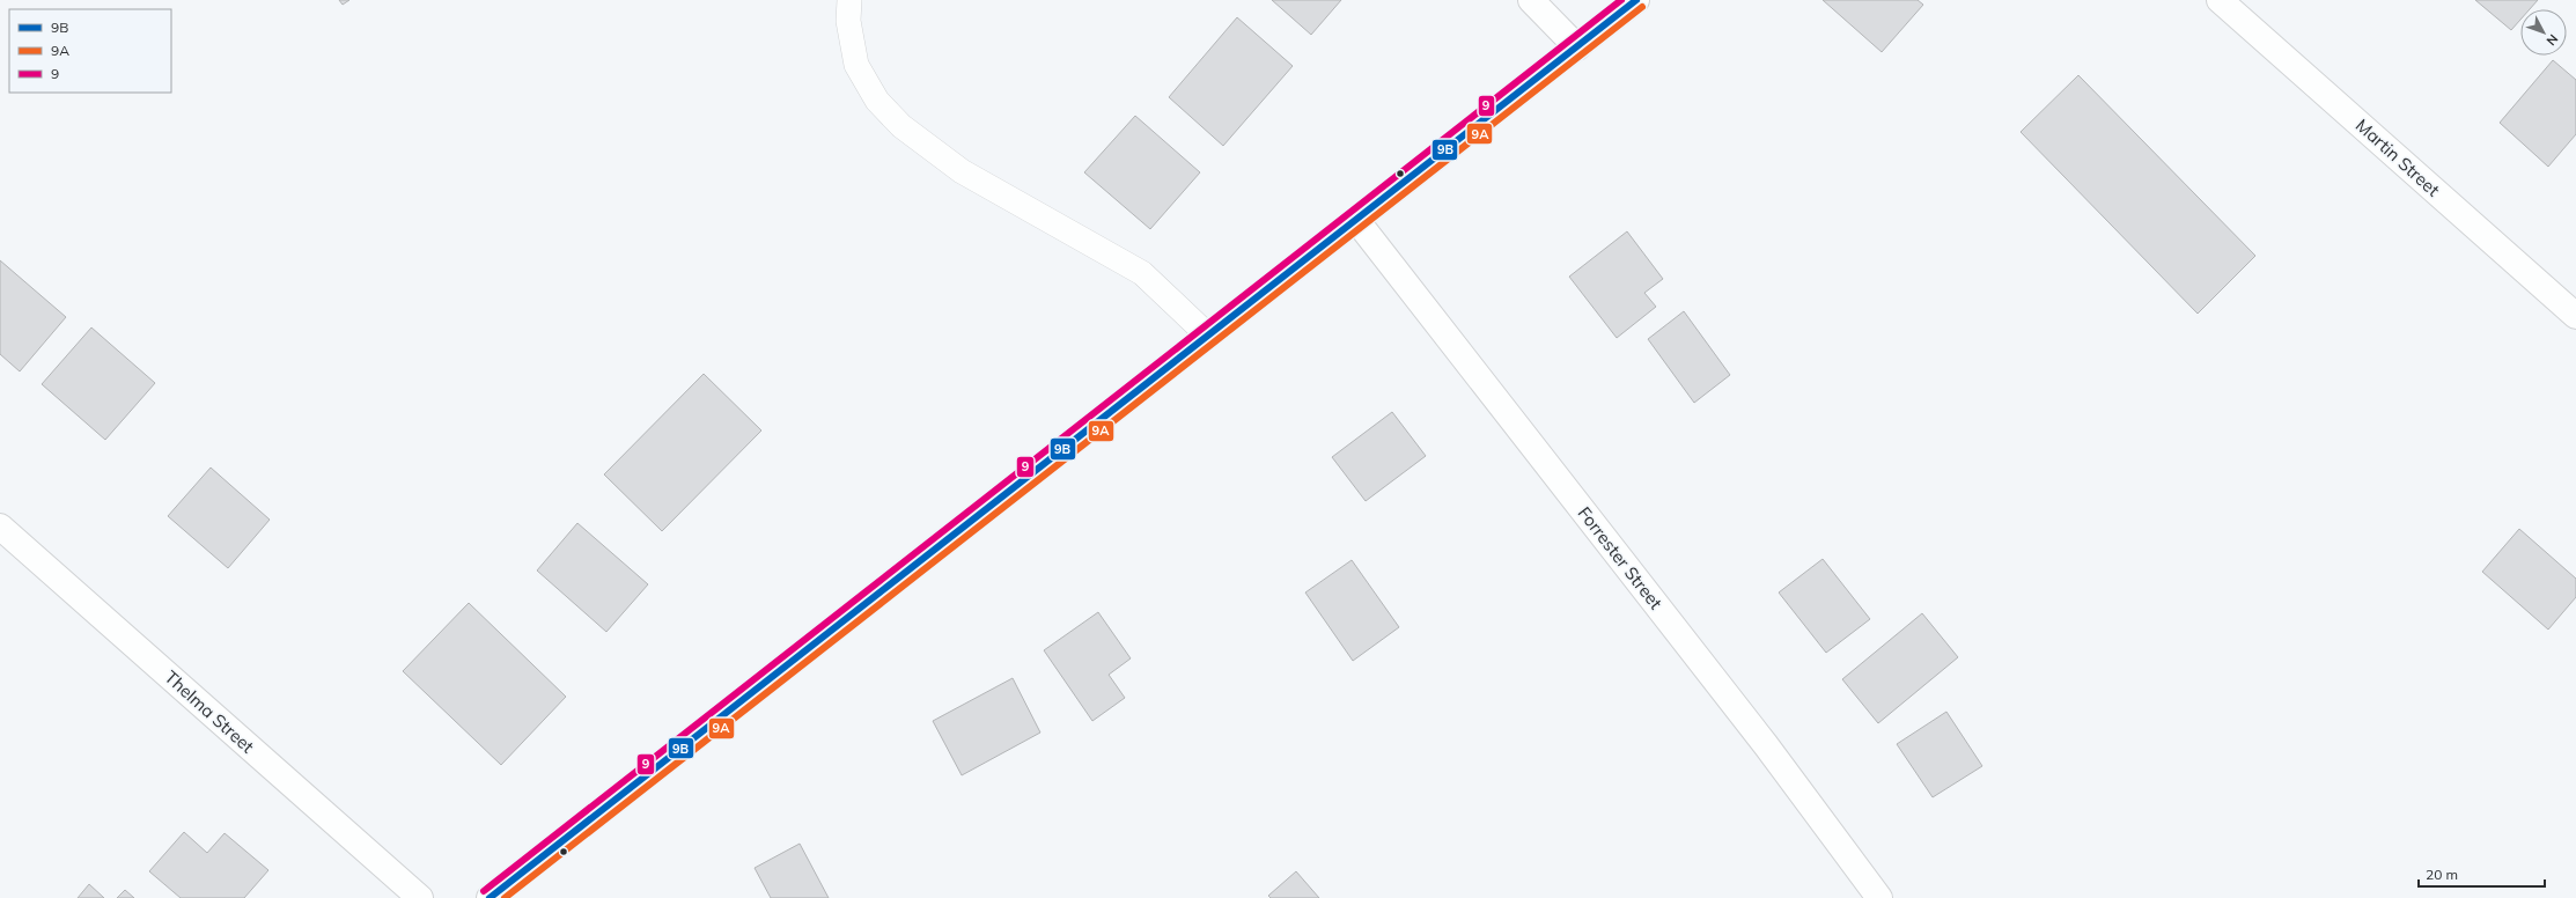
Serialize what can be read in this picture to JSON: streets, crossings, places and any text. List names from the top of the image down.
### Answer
{
  "streets": {
    "street": ["Martin Street", "Forrester Street", "Thelma Street"]
  },
  "lines": ["transit line 9B", "transit line 9", "transit line 9A"],
  "legend": ["9B", "9A", "9"],
  "scale_bar": "20 m",
  "north": "bottom right"
}
